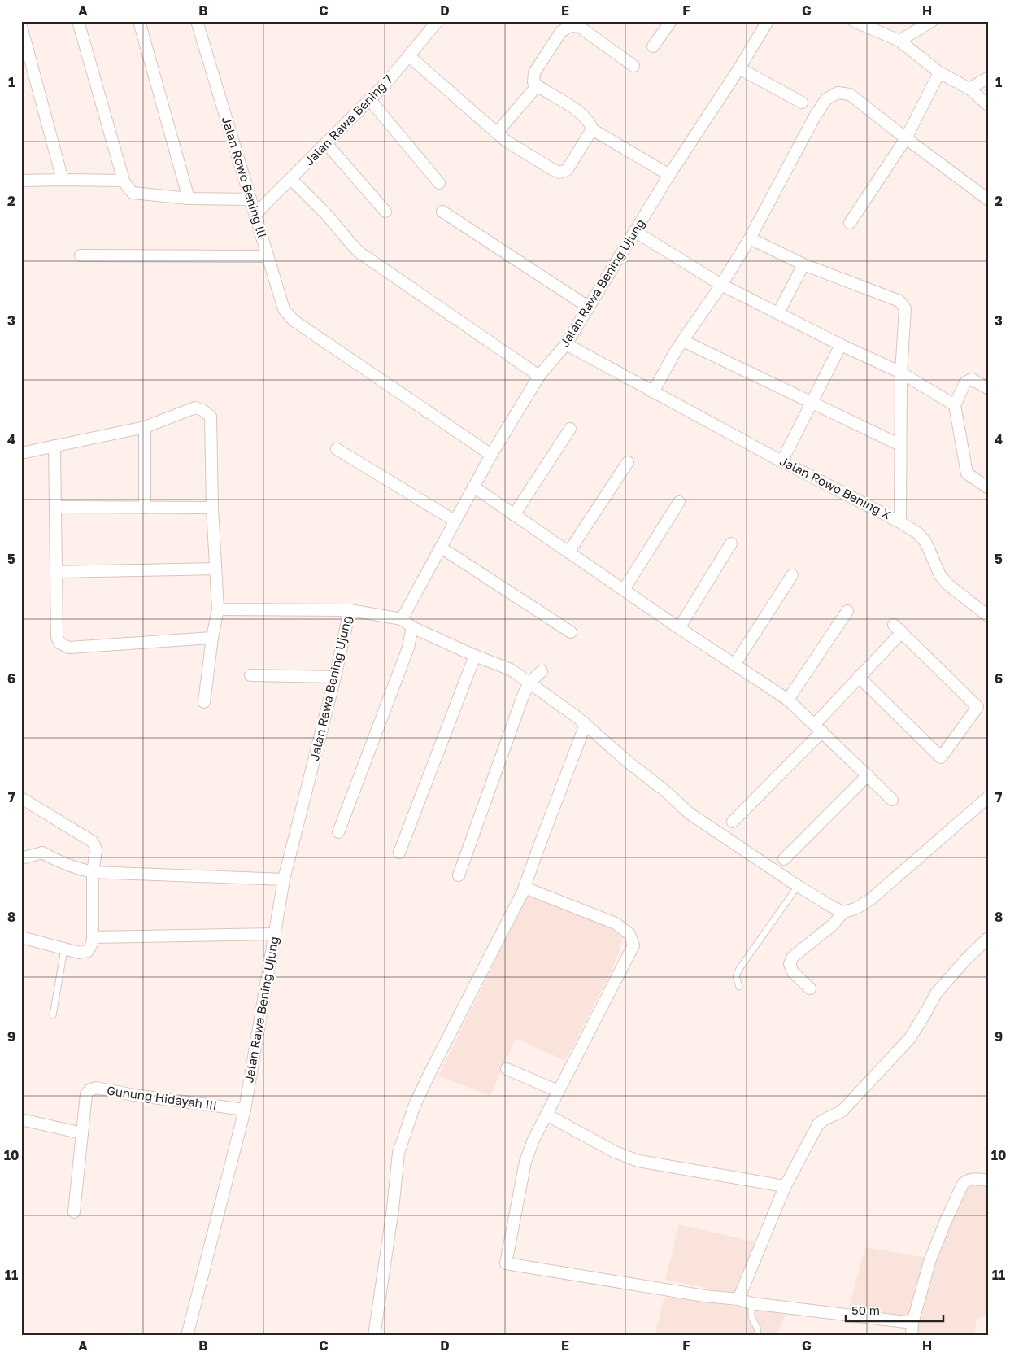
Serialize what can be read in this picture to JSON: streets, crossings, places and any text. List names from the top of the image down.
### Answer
{
  "streets": {
    "street": [
      "Jalan Rawa Bening 7",
      "Jalan Rowo Bening lll",
      "Jalan Rawa Bening Ujung",
      "Jalan Rowo Bening X",
      "Gunung Hidayah III"
    ]
  },
  "crossings": [
    ["Jalan Rawa Bening 7", "Jalan Rowo Bening lll"],
    ["Jalan Rowo Bening lll", "Jalan Rawa Bening Ujung"],
    ["Jalan Rawa Bening Ujung", "Jalan Rowo Bening X"],
    ["Jalan Rawa Bening Ujung", "Gunung Hidayah III"]
  ],
  "scale_bar": "50 m",
  "grid": {
    "columns": [
      "A",
      "B",
      "C",
      "D",
      "E",
      "F",
      "G",
      "H"
    ],
    "rows": [
      "1",
      "2",
      "3",
      "4",
      "5",
      "6",
      "7",
      "8",
      "9",
      "10",
      "11"
    ]
  }
}
